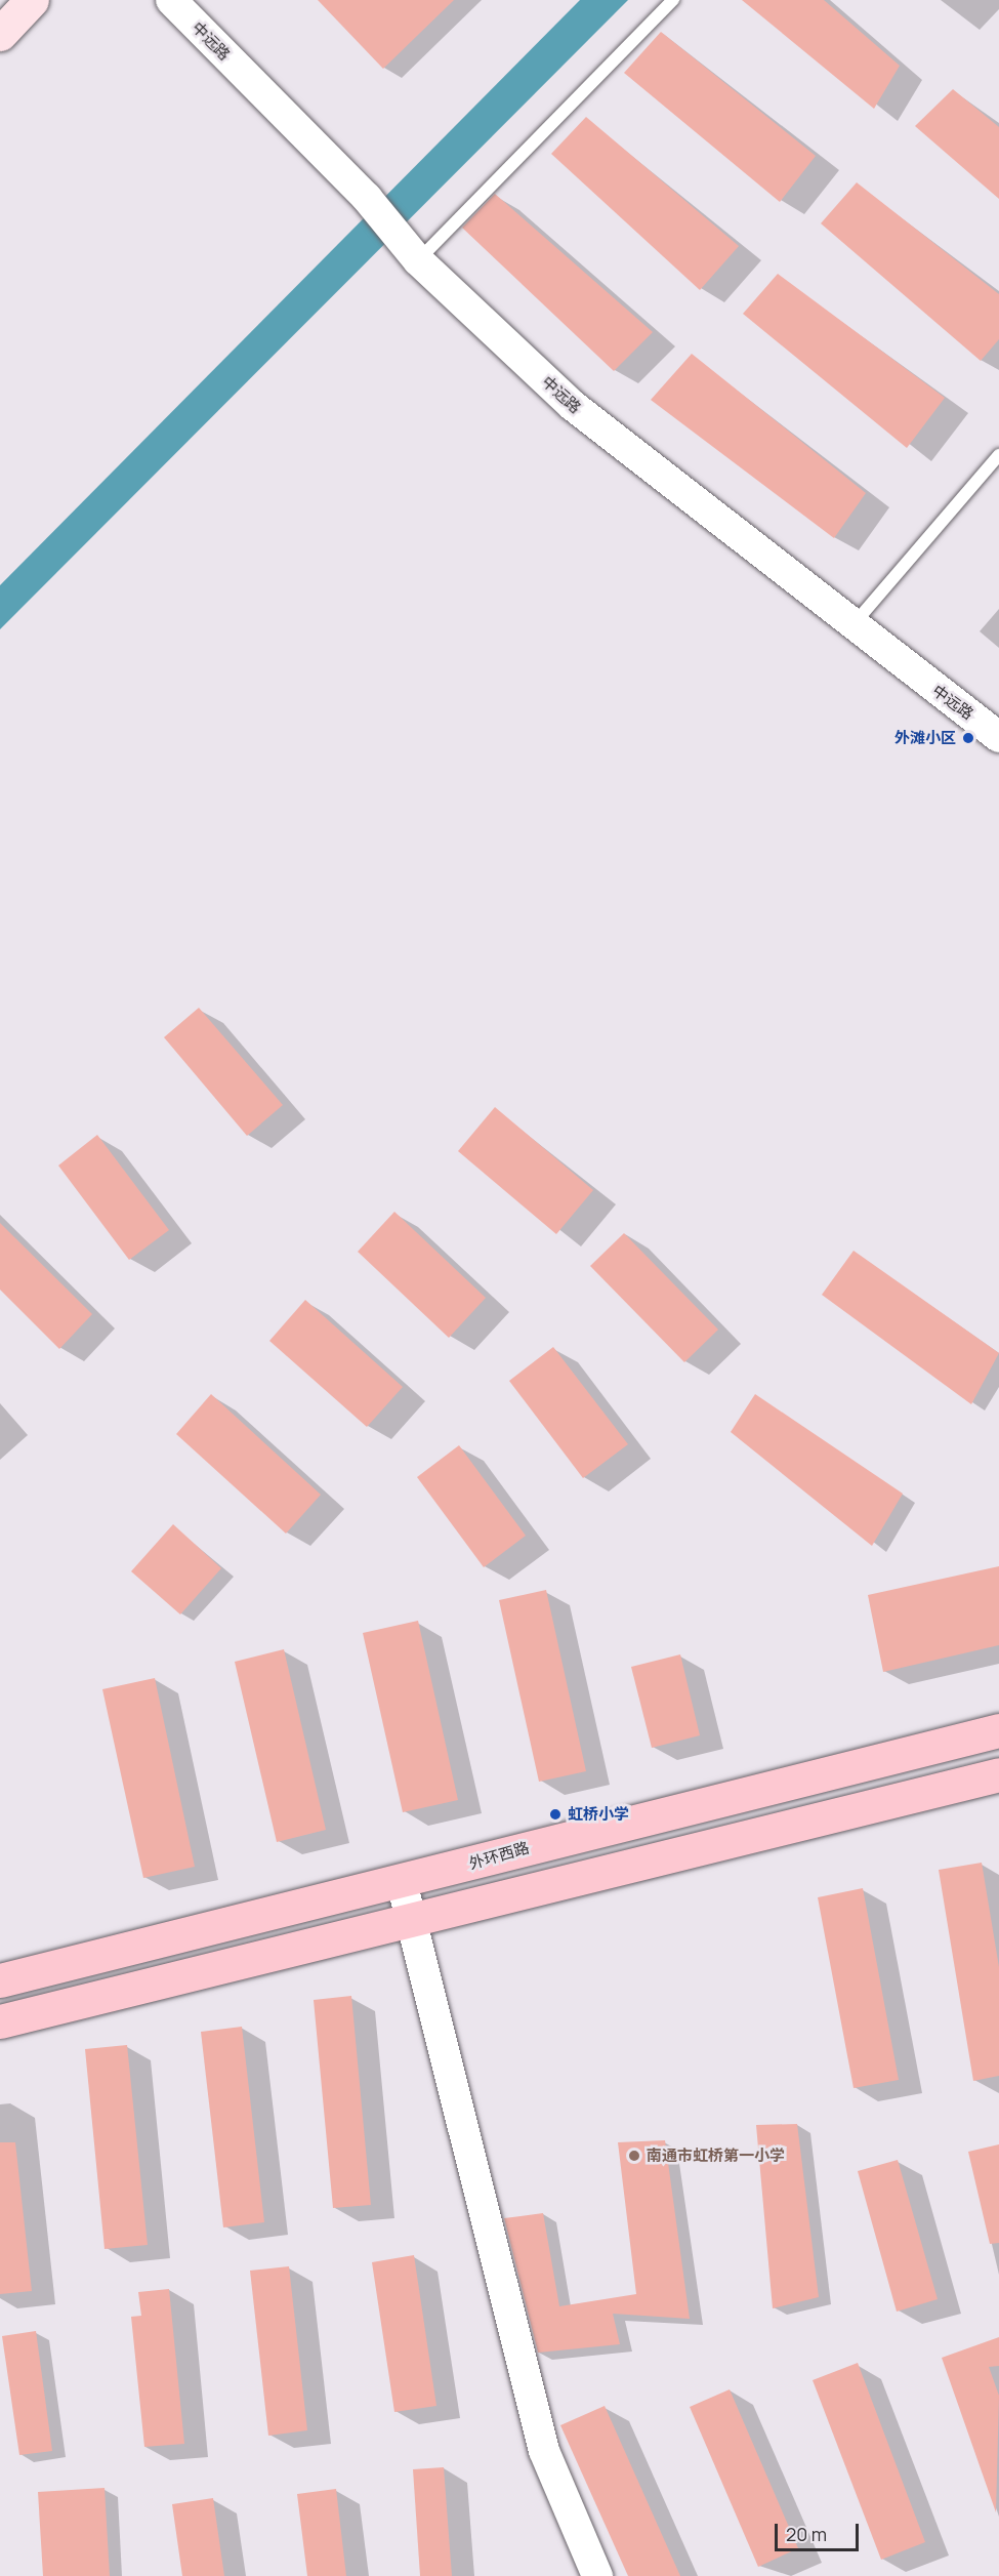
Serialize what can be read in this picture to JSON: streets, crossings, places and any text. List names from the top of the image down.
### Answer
{
  "streets": {
    "main road": ["外环西路"],
    "street": ["中远路"]
  },
  "places": ["外滩小区", "虹桥小学", "南通市虹桥第一小学"],
  "scale_bar": "20 m"
}
